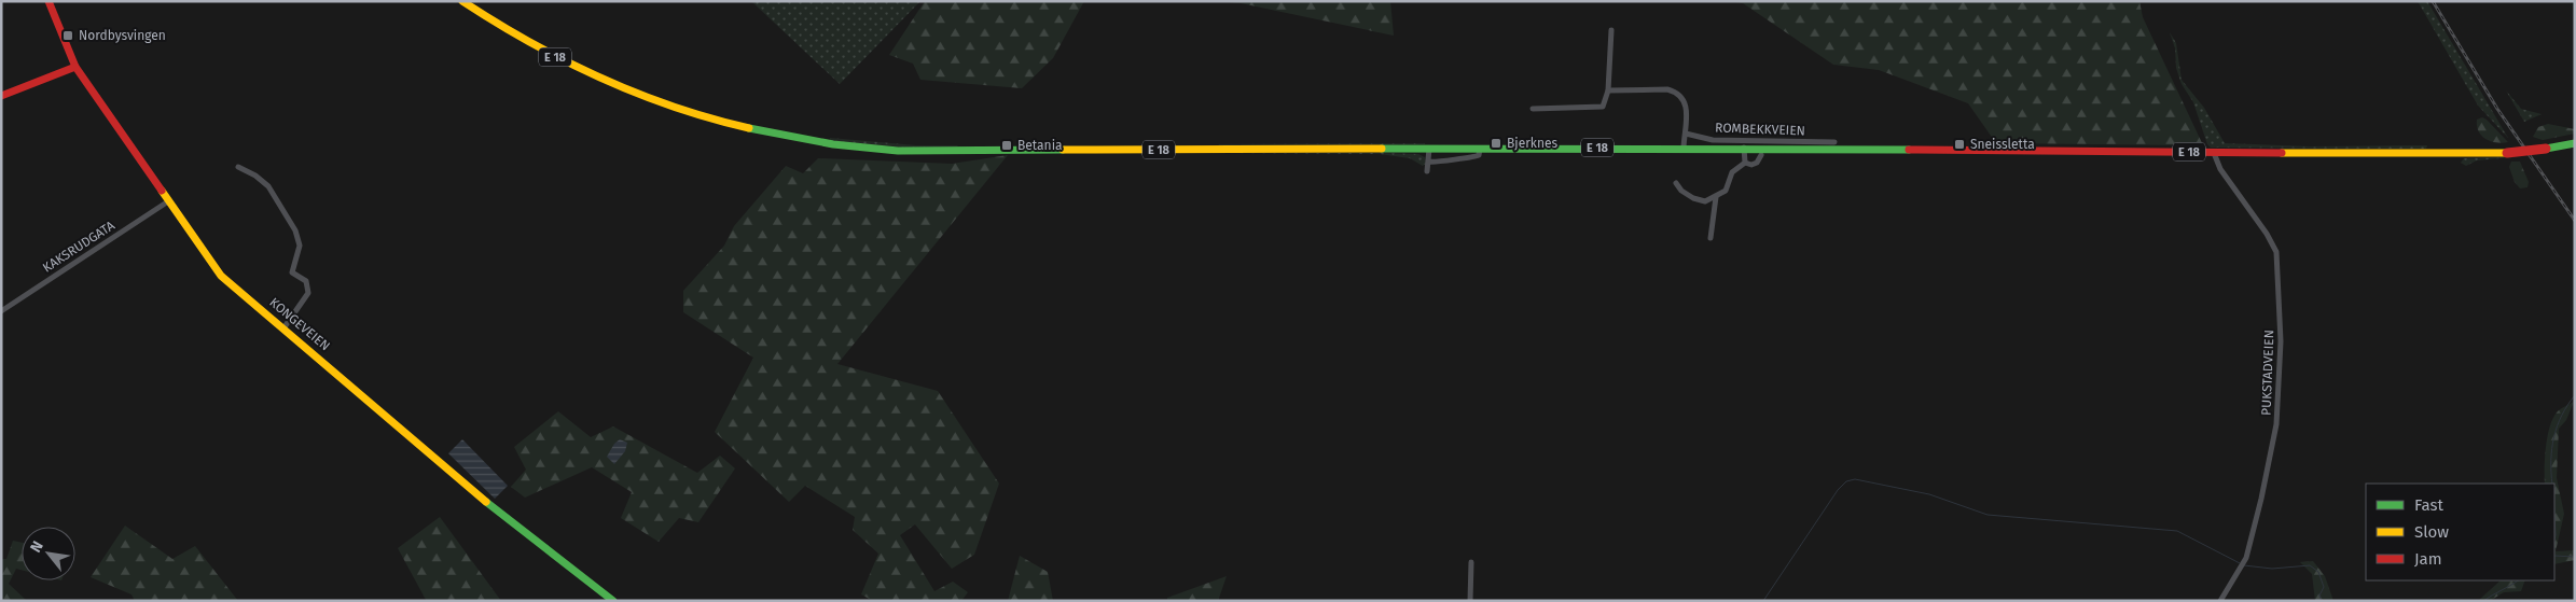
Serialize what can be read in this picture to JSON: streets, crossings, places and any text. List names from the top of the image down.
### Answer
{
  "streets": {
    "main road": ["E 18", "KONGEVEIEN"],
    "street": ["ROMBEKKVEIEN", "KAKSRUDGATA", "PUKSTADVEIEN"]
  },
  "crossings": [
    ["E 18", "PUKSTADVEIEN"],
    ["KAKSRUDGATA", "KONGEVEIEN"]
  ],
  "places": {
    "transit": [
      "Nordbysvingen",
      "Bjerknes",
      "Sneissletta",
      "Betania"
    ]
  },
  "legend": ["Fast", "Slow", "Jam"],
  "north": "top left"
}
